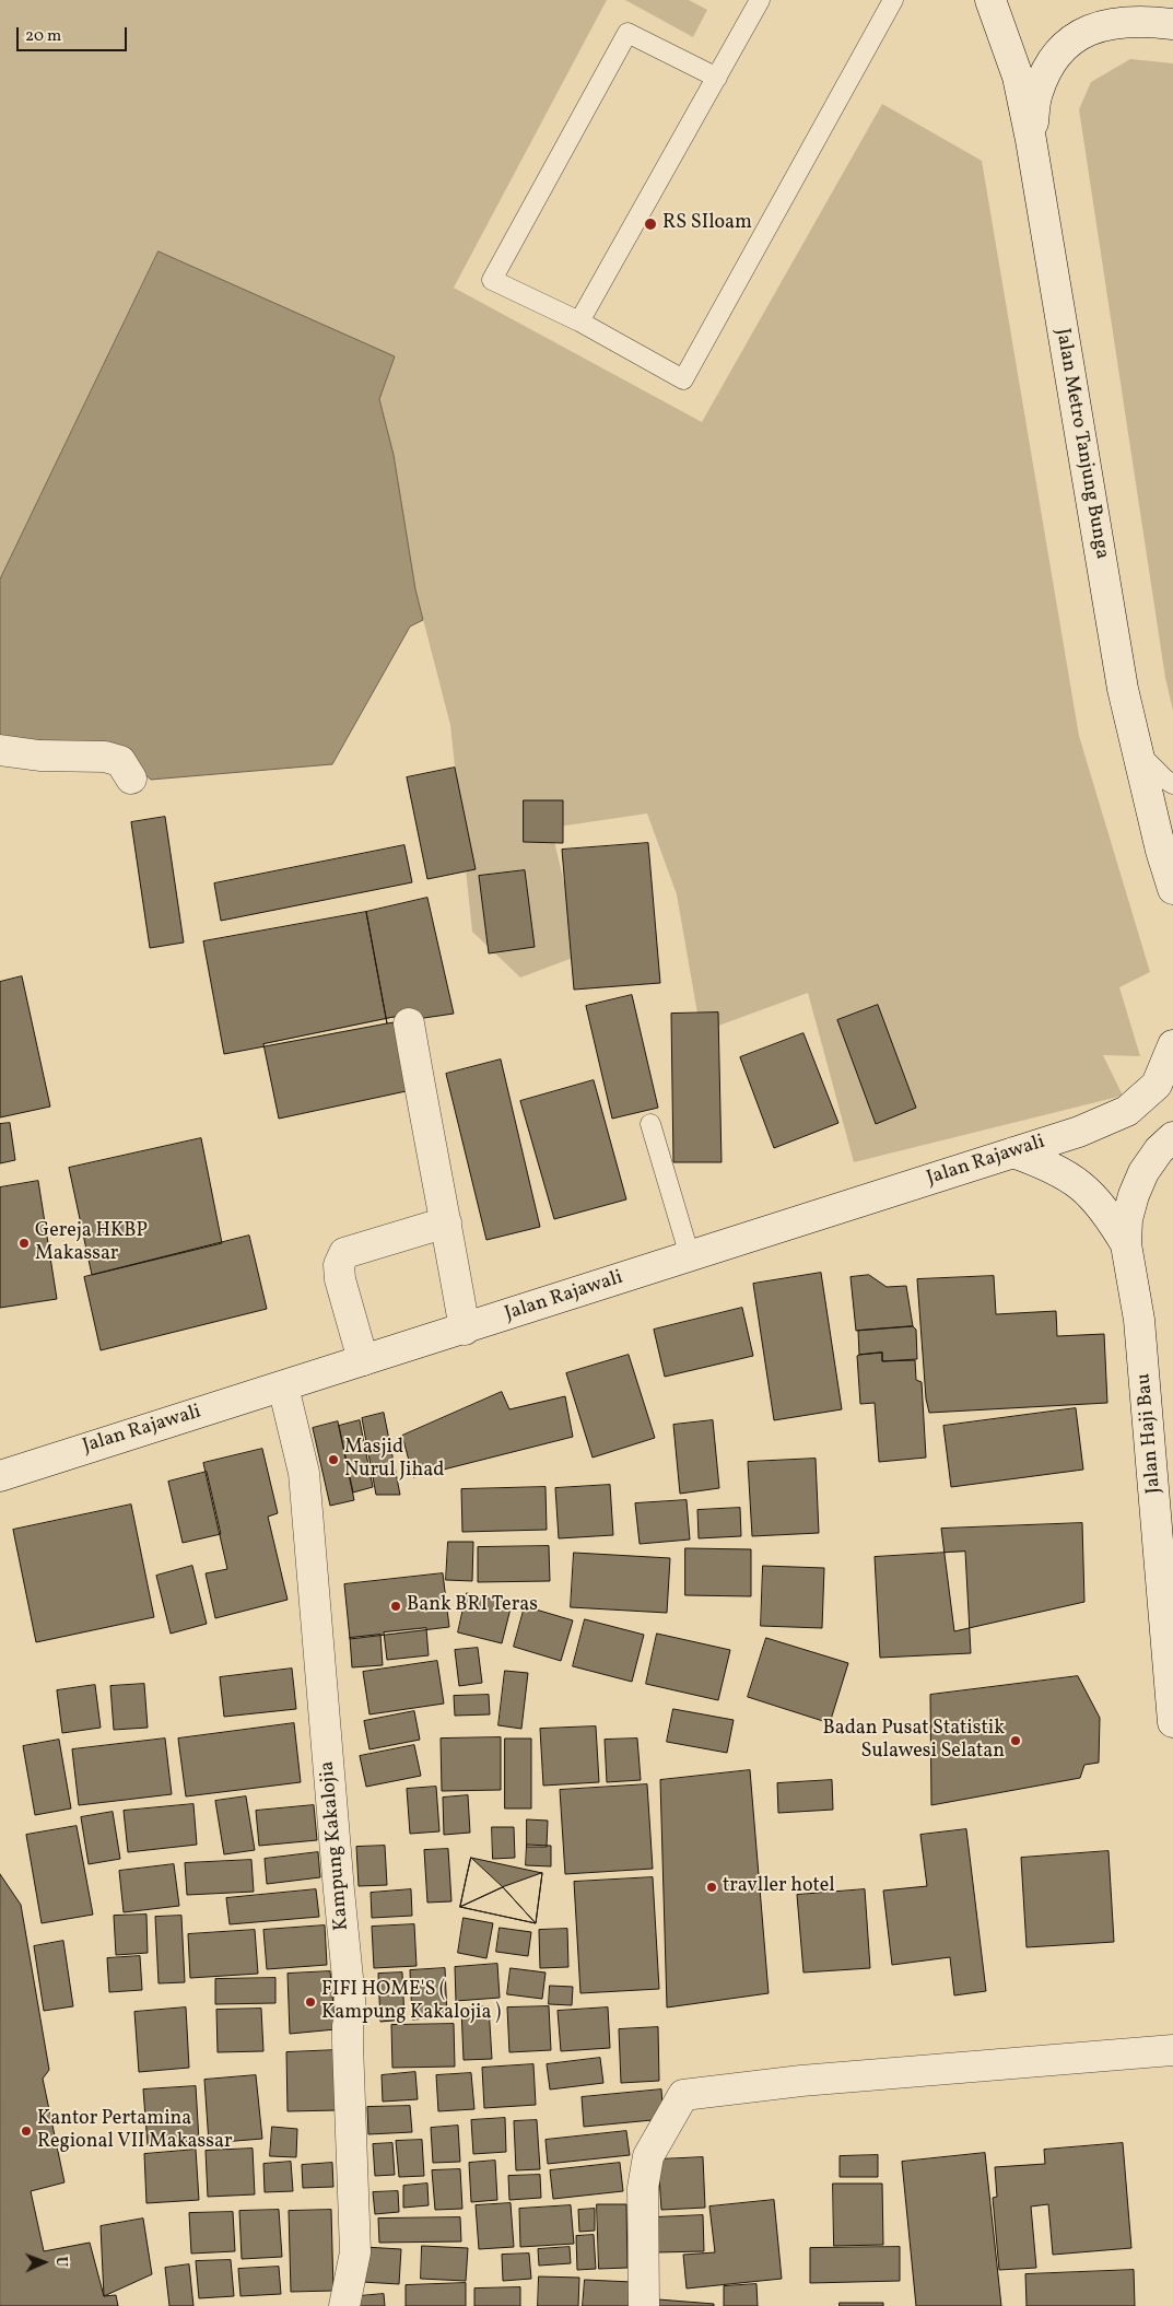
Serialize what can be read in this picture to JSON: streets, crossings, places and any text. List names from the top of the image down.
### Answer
{
  "streets": {
    "main road": [
      "Jalan Metro Tanjung Bunga",
      "Jalan Rajawali",
      "Jalan Haji Bau",
      "Kampung Kakalojia"
    ]
  },
  "crossings": [
    ["Jalan Rajawali", "Jalan Haji Bau"],
    ["Jalan Rajawali", "Kampung Kakalojia"]
  ],
  "places": [
    "RS SIloam",
    "Gereja HKBP Makassar",
    "Masjid Nurul Jihad",
    "Bank BRI Teras",
    "Badan Pusat Statistik Sulawesi Selatan",
    "travller hotel",
    "FIFI HOME'S ( Kampung Kakalojia )",
    "Kantor Pertamina Regional VII Makassar"
  ],
  "scale_bar": "20 m",
  "north": "right"
}
